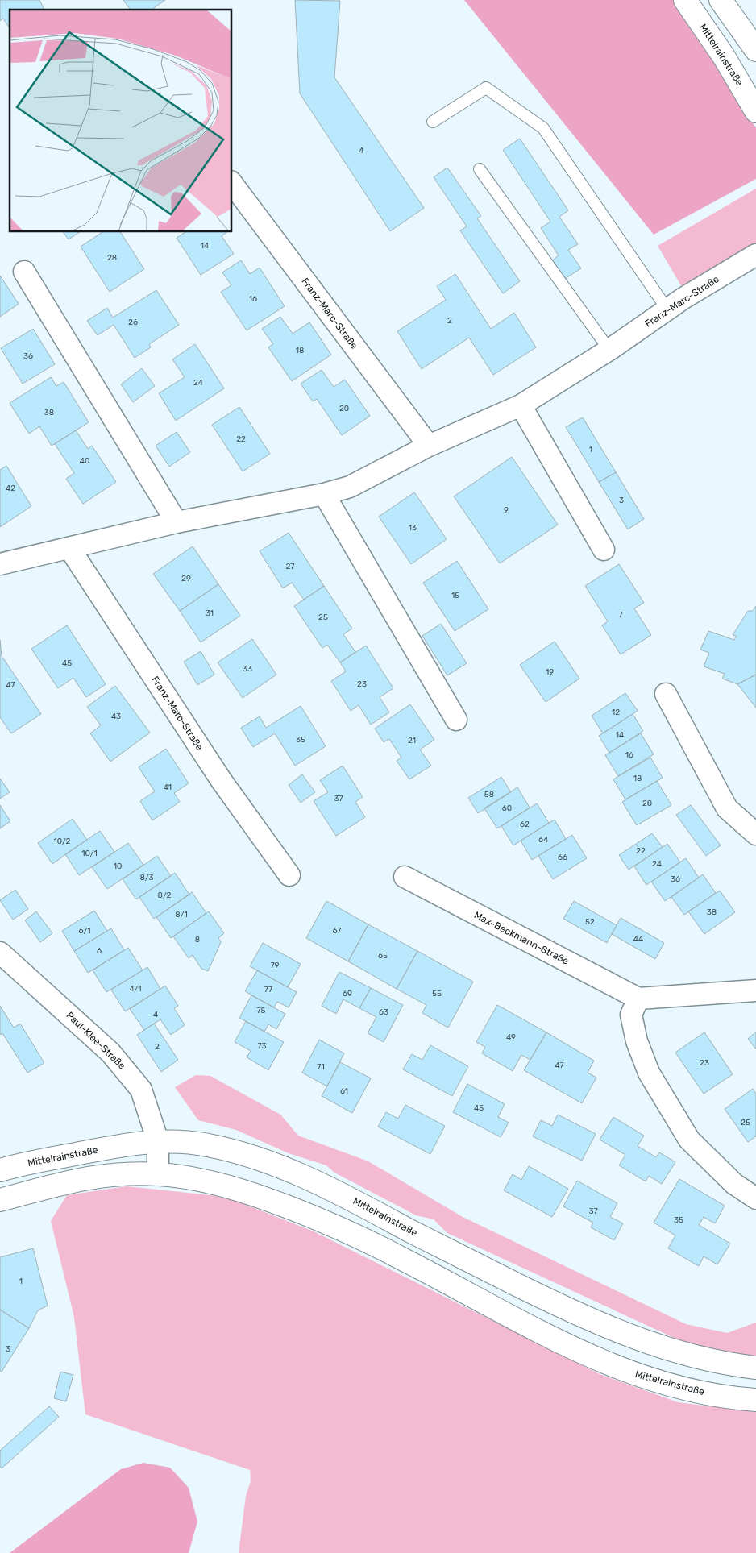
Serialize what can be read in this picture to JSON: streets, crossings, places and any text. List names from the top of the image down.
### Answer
{
  "streets": {
    "street": [
      "Mittelrainstraße",
      "Franz-Marc-Straße",
      "Max-Beckmann-Straße",
      "Paul-Klee-Straße"
    ]
  },
  "crossings": [
    ["Mittelrainstraße", "Paul-Klee-Straße"]
  ],
  "house_numbers": [
    "4",
    "14",
    "28",
    "16",
    "2",
    "26",
    "18",
    "36",
    "24",
    "20",
    "38",
    "22",
    "1",
    "40",
    "42",
    "3",
    "9",
    "13",
    "27",
    "29",
    "15",
    "31",
    "7",
    "25",
    "45",
    "33",
    "19",
    "23",
    "47",
    "12",
    "43",
    "14",
    "35",
    "21",
    "16",
    "18",
    "41",
    "58",
    "37",
    "20",
    "60",
    "62",
    "64",
    "10/2",
    "22",
    "10/1",
    "66",
    "24",
    "10",
    "8/3",
    "36",
    "8/2",
    "38",
    "8/1",
    "52",
    "6/1",
    "67",
    "44",
    "8",
    "6",
    "65",
    "79",
    "4/1",
    "77",
    "69",
    "55",
    "75",
    "63",
    "4",
    "49",
    "73",
    "2",
    "23",
    "47",
    "71",
    "61",
    "45",
    "25",
    "37",
    "35",
    "1",
    "3"
  ]
}
